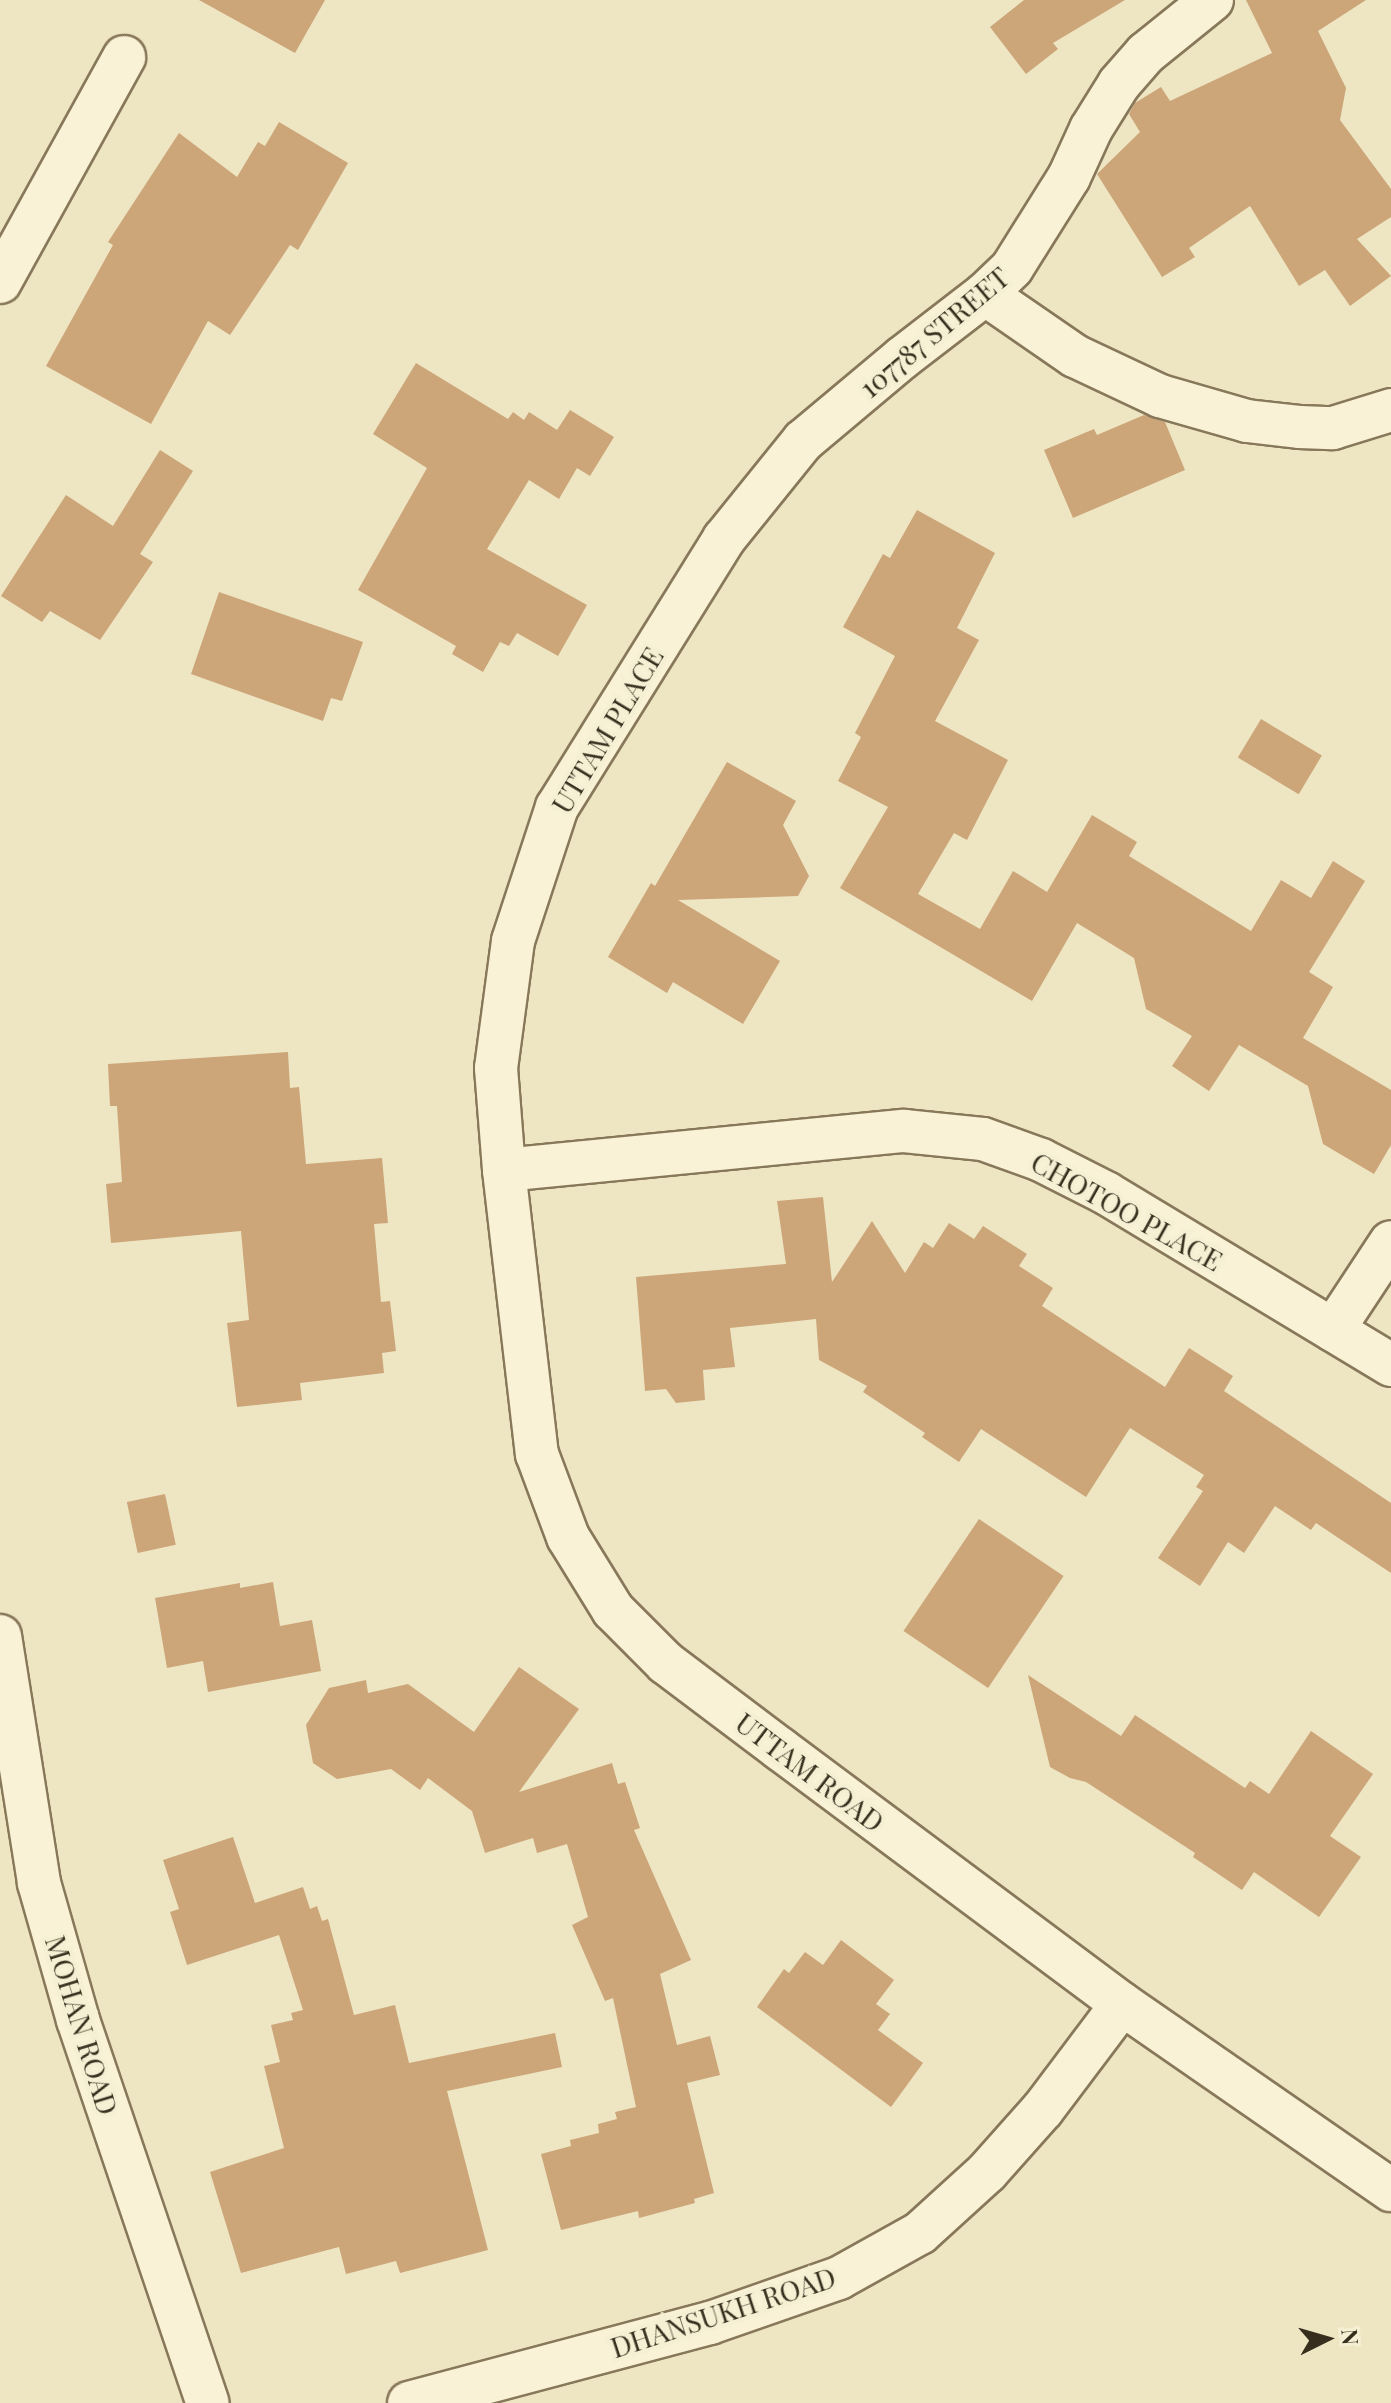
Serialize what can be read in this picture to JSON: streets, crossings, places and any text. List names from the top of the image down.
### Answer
{
  "streets": {
    "street": [
      "107787 STREET",
      "UTTAM PLACE",
      "CHOTOO PLACE",
      "UTTAM ROAD",
      "MOHAN ROAD",
      "DHANSUKH ROAD"
    ]
  },
  "crossings": [
    ["107787 STREET", "UTTAM PLACE"],
    ["UTTAM PLACE", "CHOTOO PLACE"],
    ["UTTAM PLACE", "UTTAM ROAD"],
    ["CHOTOO PLACE", "UTTAM ROAD"],
    ["UTTAM ROAD", "DHANSUKH ROAD"]
  ],
  "north": "right"
}
